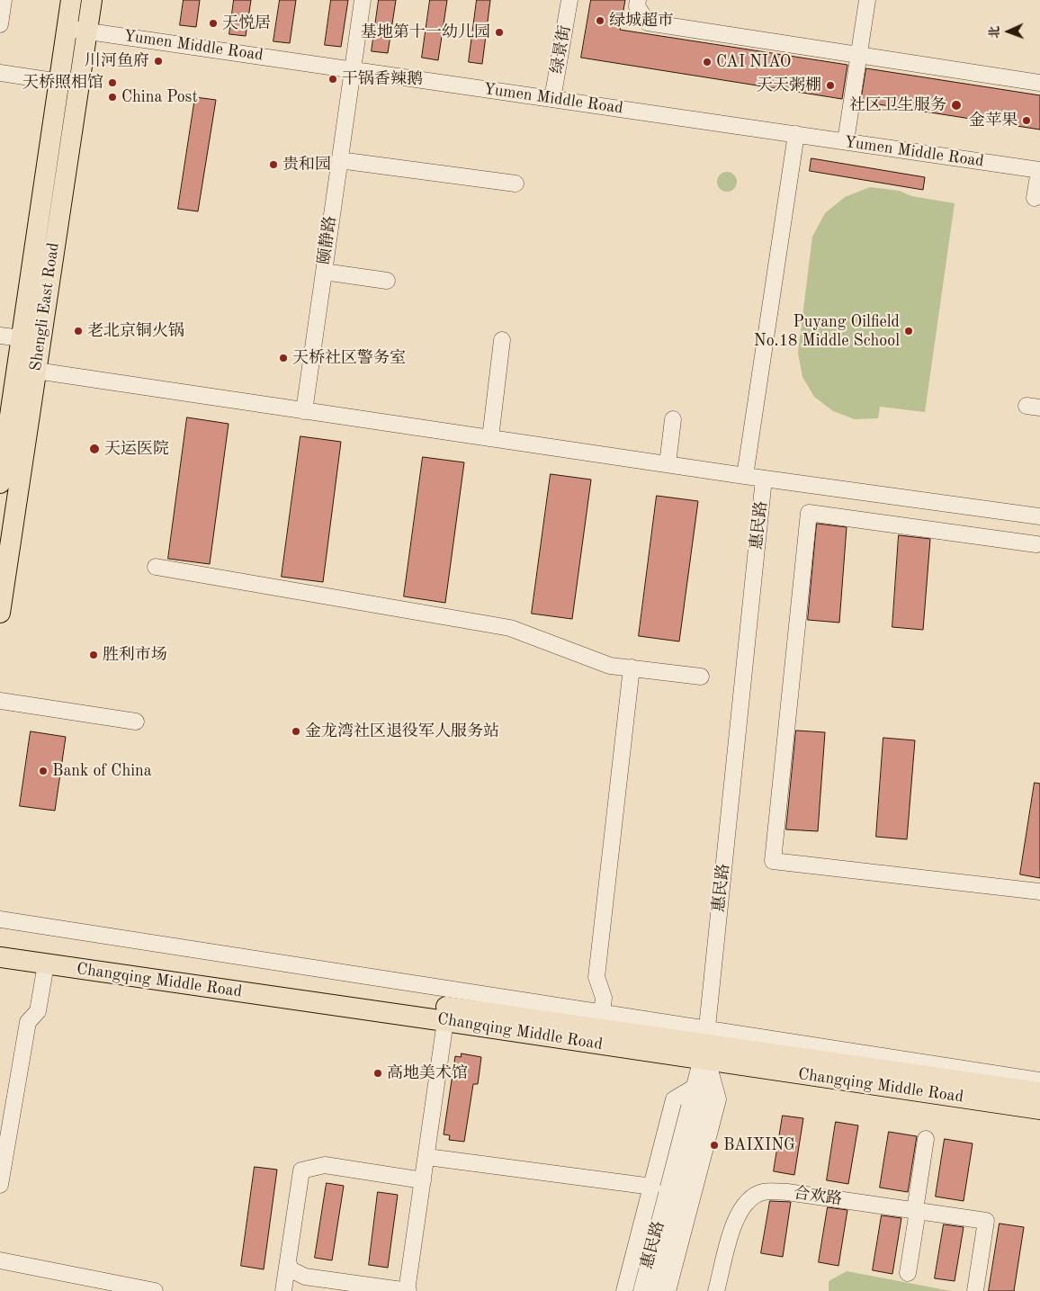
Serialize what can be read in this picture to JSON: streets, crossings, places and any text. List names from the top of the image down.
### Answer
{
  "streets": {
    "main road": ["Shengli East Road", "Changqing Middle Road"],
    "street": [
      "Yumen Middle Road",
      "绿景街",
      "颐静路",
      "惠民路",
      "合欢路"
    ]
  },
  "crossings": [
    ["Yumen Middle Road", "绿景街"],
    ["Yumen Middle Road", "颐静路"],
    ["Yumen Middle Road", "Shengli East Road"],
    ["惠民路", "Changqing Middle Road"]
  ],
  "places": [
    "绿城超市",
    "天悦居",
    "基地第十一幼儿园",
    "川河鱼府",
    "CAI NIAO",
    "干锅香辣鹅",
    "天桥照相馆",
    "天天粥棚",
    "China Post",
    "社区卫生服务",
    "金苹果",
    "贵和园",
    "老北京铜火锅",
    "Puyang Oilfield No.18 Middle School",
    "天桥社区警务室",
    "天运医院",
    "胜利市场",
    "金龙湾社区退役军人服务站",
    "Bank of China",
    "高地美术馆",
    "BAIXING"
  ],
  "north": "left"
}
